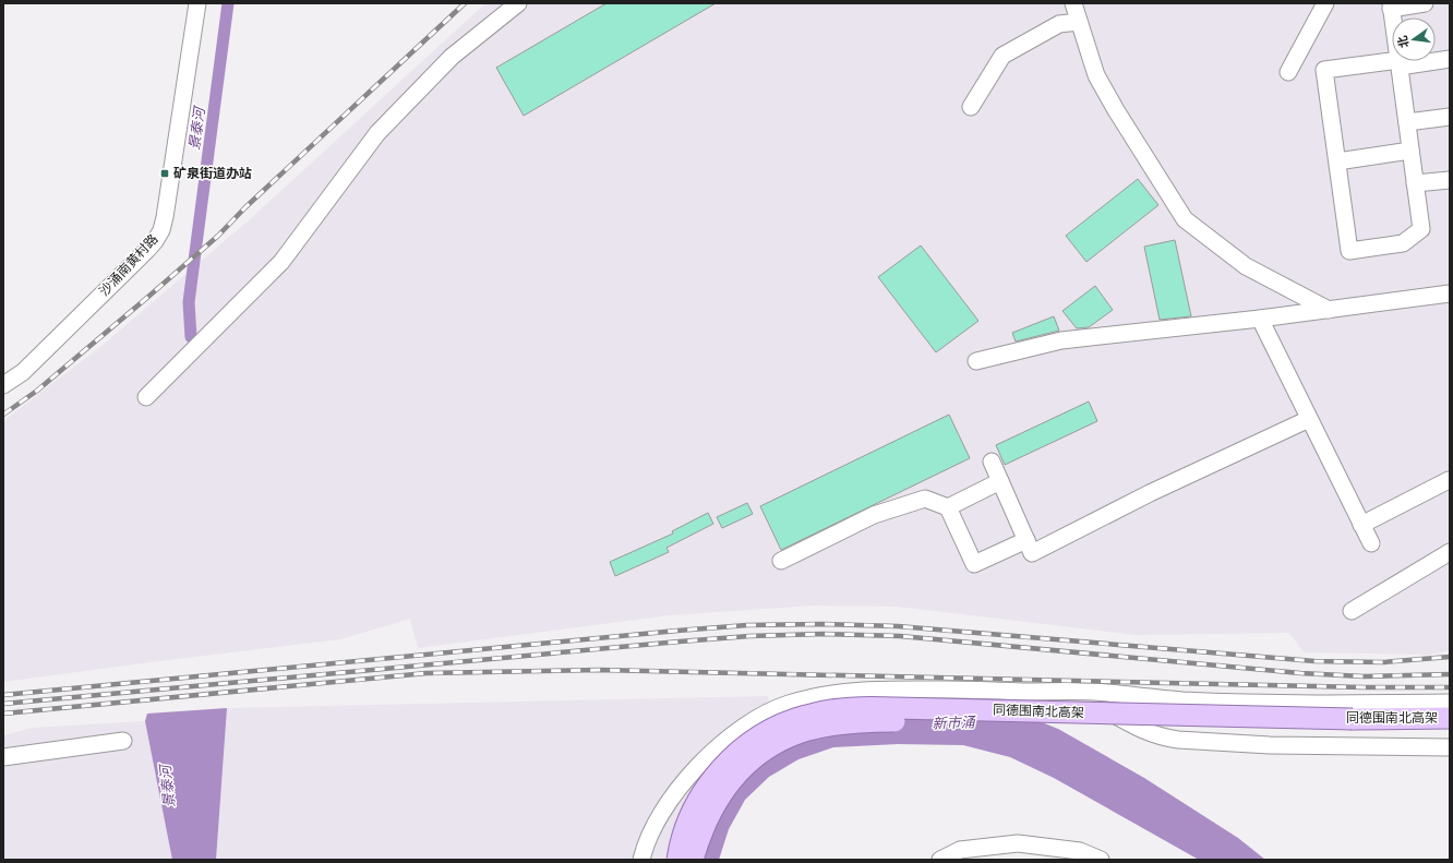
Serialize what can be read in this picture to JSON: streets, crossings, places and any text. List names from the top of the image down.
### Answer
{
  "streets": {
    "main road": ["同德围南北高架"],
    "street": ["沙涌南黄村路"]
  },
  "water": ["景泰河", "新市涌"],
  "places": {
    "transit": ["矿泉街道办站"]
  },
  "north": "left"
}
